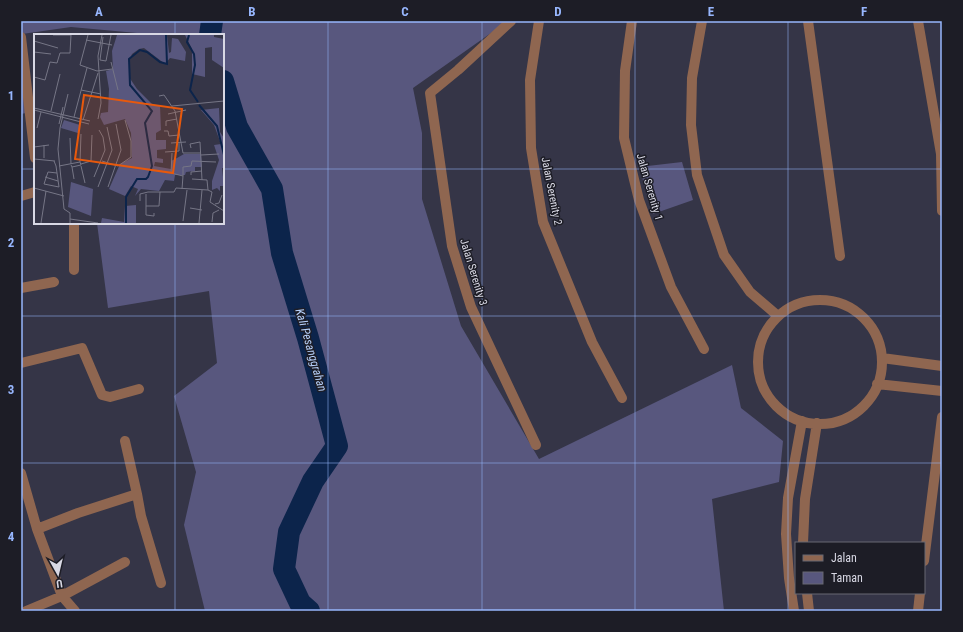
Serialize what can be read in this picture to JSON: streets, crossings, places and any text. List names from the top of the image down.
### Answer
{
  "streets": {
    "street": ["Jalan Serenity 1", "Jalan Serenity 2", "Jalan Serenity 3"]
  },
  "water": ["Kali Pesanggrahan"],
  "legend": ["Jalan", "Taman"],
  "north": "bottom",
  "grid": {
    "columns": [
      "A",
      "B",
      "C",
      "D",
      "E",
      "F"
    ],
    "rows": [
      "1",
      "2",
      "3",
      "4"
    ]
  }
}
